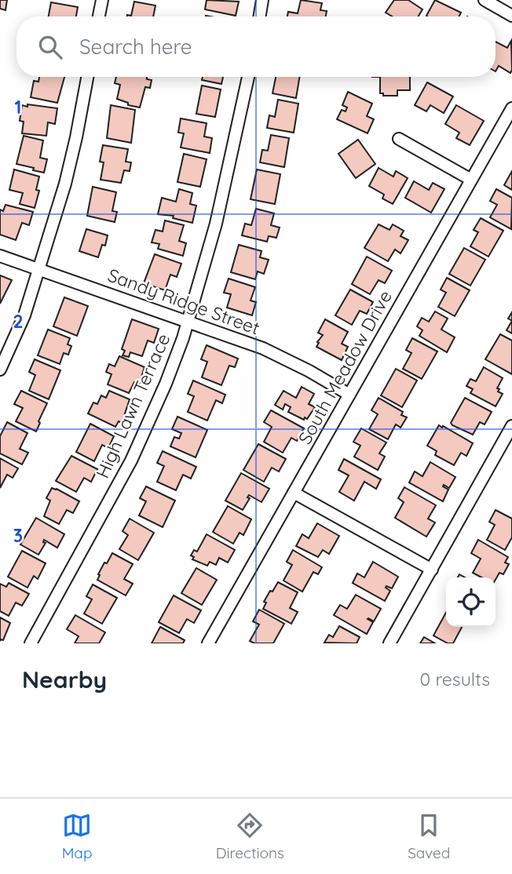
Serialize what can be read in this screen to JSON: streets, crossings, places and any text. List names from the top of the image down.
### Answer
{
  "streets": {
    "street": ["Sandy Ridge Street", "South Meadow Drive", "High Lawn Terrace"]
  },
  "crossings": [
    ["Sandy Ridge Street", "South Meadow Drive"],
    ["Sandy Ridge Street", "High Lawn Terrace"]
  ],
  "page": {
    "search": "Search here",
    "heading": ["Nearby", "0 results"],
    "nav": ["Map", "Directions", "Saved"]
  },
  "grid": {
    "rows": ["1", "2", "3"]
  }
}
